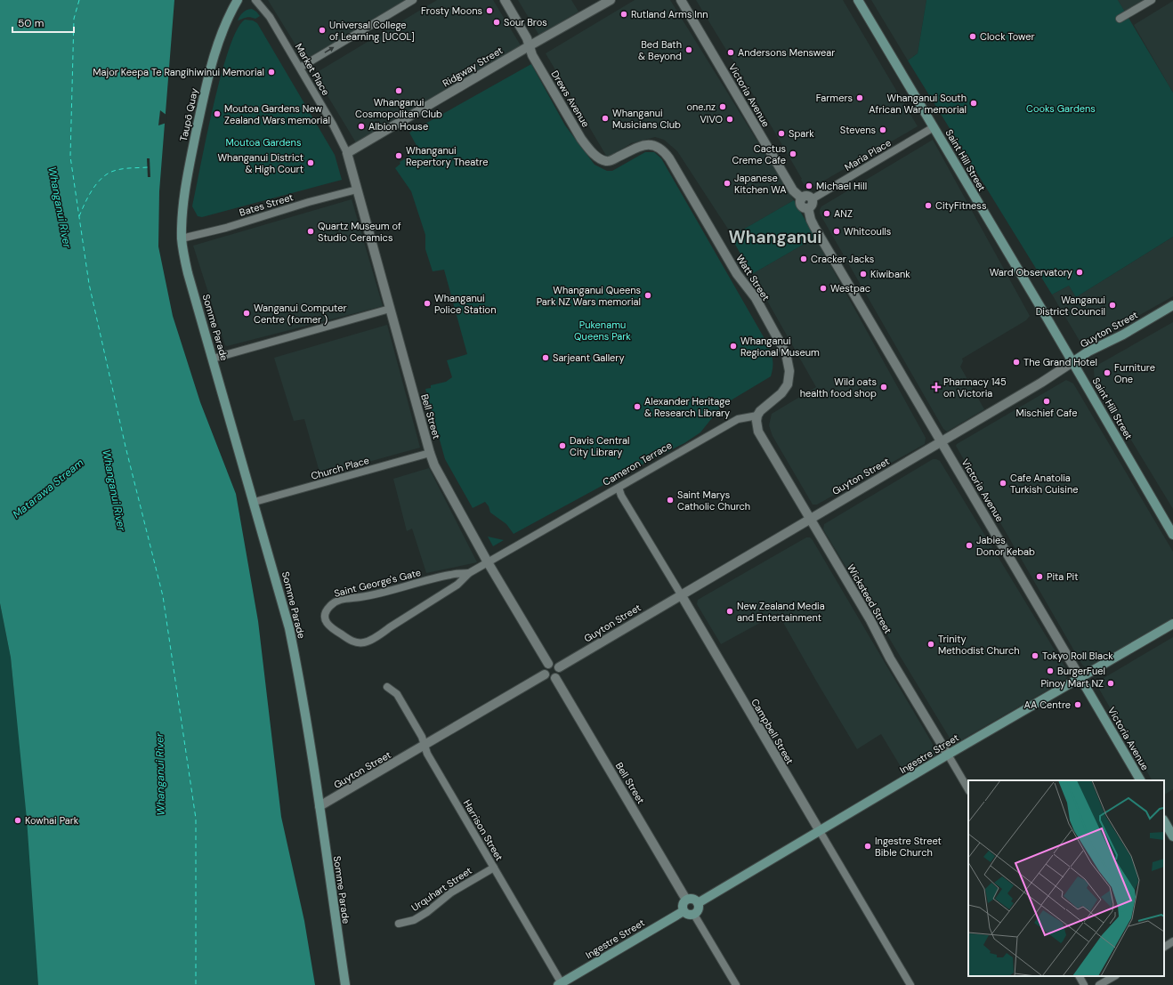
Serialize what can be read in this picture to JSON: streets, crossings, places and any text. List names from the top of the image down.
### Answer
{
  "streets": {
    "main road": [
      "Victoria Avenue",
      "Taupō Quay",
      "Saint Hill Street",
      "Somme Parade",
      "Guyton Street",
      "Ingestre Street"
    ],
    "street": [
      "Ridgway Street",
      "Market Place",
      "Drews Avenue",
      "Maria Place",
      "Bates Street",
      "Watt Street",
      "Bell Street",
      "Cameron Terrace",
      "Church Place",
      "Saint George's Gate",
      "Wicksteed Street",
      "Campbell Street",
      "Harrison Street",
      "Urquhart Street"
    ]
  },
  "crossings": [
    ["Ridgway Street", "Market Place"],
    ["Ridgway Street", "Drews Avenue"],
    ["Ridgway Street", "Bell Street"],
    ["Market Place", "Bell Street"],
    ["Victoria Avenue", "Maria Place"],
    ["Victoria Avenue", "Guyton Street"],
    ["Victoria Avenue", "Ingestre Street"],
    ["Drews Avenue", "Watt Street"],
    ["Taupō Quay", "Bates Street"],
    ["Taupō Quay", "Somme Parade"],
    ["Maria Place", "Saint Hill Street"],
    ["Saint Hill Street", "Guyton Street"],
    ["Bates Street", "Somme Parade"],
    ["Bates Street", "Bell Street"],
    ["Watt Street", "Cameron Terrace"],
    ["Watt Street", "Wicksteed Street"],
    ["Somme Parade", "Guyton Street"],
    ["Somme Parade", "Church Place"],
    ["Guyton Street", "Bell Street"],
    ["Guyton Street", "Wicksteed Street"],
    ["Guyton Street", "Campbell Street"],
    ["Guyton Street", "Harrison Street"],
    ["Bell Street", "Cameron Terrace"],
    ["Bell Street", "Church Place"],
    ["Bell Street", "Saint George's Gate"],
    ["Bell Street", "Ingestre Street"],
    ["Cameron Terrace", "Saint George's Gate"],
    ["Cameron Terrace", "Wicksteed Street"],
    ["Cameron Terrace", "Campbell Street"],
    ["Wicksteed Street", "Ingestre Street"],
    ["Campbell Street", "Ingestre Street"],
    ["Ingestre Street", "Harrison Street"],
    ["Harrison Street", "Urquhart Street"]
  ],
  "districts": ["Whanganui"],
  "water": ["Whanganui River", "Matarawa Stream"],
  "parks": ["Cooks Gardens", "Moutoa Gardens", "Pukenamu Queens Park"],
  "places": {
    "other": [
      "Frosty Moons",
      "Rutland Arms Inn",
      "Sour Bros",
      "Universal College of Learning [UCOL]",
      "Clock Tower",
      "Bed Bath & Beyond",
      "Andersons Menswear",
      "Major Keepa Te Rangihiwinui Memorial",
      "Whanganui Cosmopolitan Club",
      "Farmers",
      "Whanganui South African War memorial",
      "one.nz",
      "Moutoa Gardens New Zealand Wars memorial",
      "Whanganui Musicians Club",
      "VIVO",
      "Albion House",
      "Stevens",
      "Spark",
      "Cactus Creme Cafe",
      "Whanganui Repertory Theatre",
      "Whanganui District & High Court",
      "Japanese Kitchen WA",
      "Michael Hill",
      "CityFitness",
      "ANZ",
      "Quartz Museum of Studio Ceramics",
      "Whitcoulls",
      "Cracker Jacks",
      "Ward Observatory",
      "Kiwibank",
      "Westpac",
      "Whanganui Queens Park NZ Wars memorial",
      "Whanganui Police Station",
      "Wanganui District Council",
      "Wanganui Computer Centre (former )",
      "Whanganui Regional Museum",
      "Sarjeant Gallery",
      "The Grand Hotel",
      "Furniture One",
      "Wild oats health food shop",
      "Mischief Cafe",
      "Alexander Heritage & Research Library",
      "Davis Central City Library",
      "Cafe Anatolia Turkish Cuisine",
      "Saint Marys Catholic Church",
      "Jabies Donor Kebab",
      "Pita Pit",
      "New Zealand Media and Entertainment",
      "Trinity Methodist Church",
      "Tokyo Roll Black",
      "BurgerFuel",
      "Pinoy Mart NZ",
      "AA Centre",
      "Kowhai Park",
      "Ingestre Street Bible Church"
    ],
    "health": ["Pharmacy 145 on Victoria"]
  },
  "scale_bar": "50 m"
}
